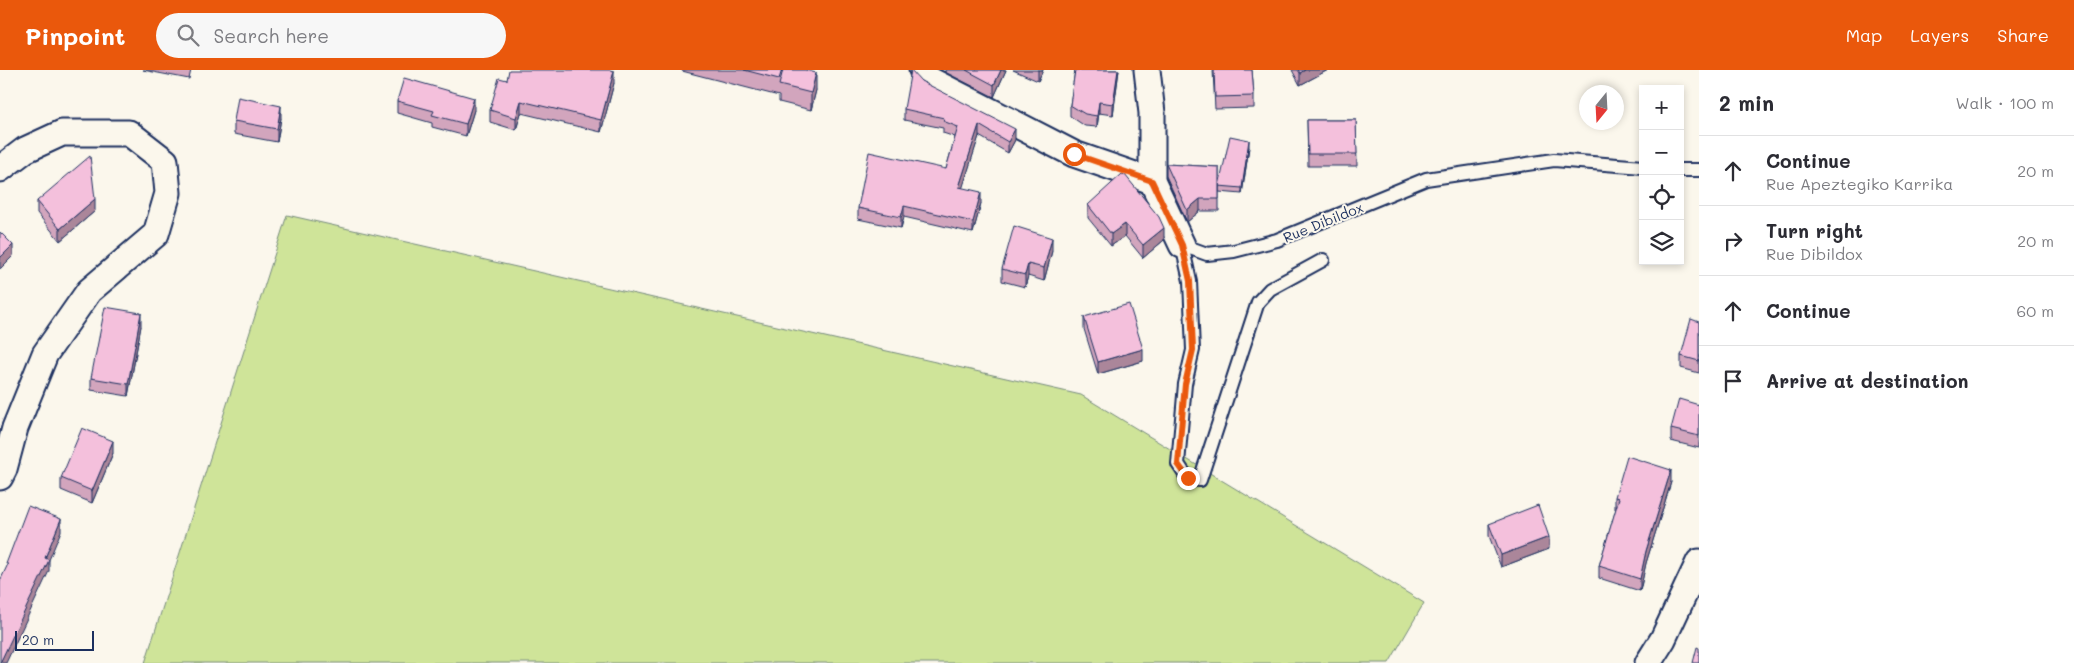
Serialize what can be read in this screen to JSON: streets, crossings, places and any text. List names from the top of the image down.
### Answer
{
  "streets": {
    "lane": ["Rue Dibildox"]
  },
  "scale_bar": "20 m",
  "north": "bottom",
  "page": {
    "header": "Pinpoint",
    "search": "Search here",
    "nav": ["Map", "Layers", "Share"],
    "heading": ["2 min", "Walk · 100 m"],
    "map_buttons": ["+", "−"],
    "list": [
      ["Continue", "Rue Apeztegiko Karrika", "20 m"],
      ["Turn right", "Rue Dibildox", "20 m"],
      ["Continue", "60 m"],
      "Arrive at destination"
    ],
    "scale": "20 m"
  }
}
